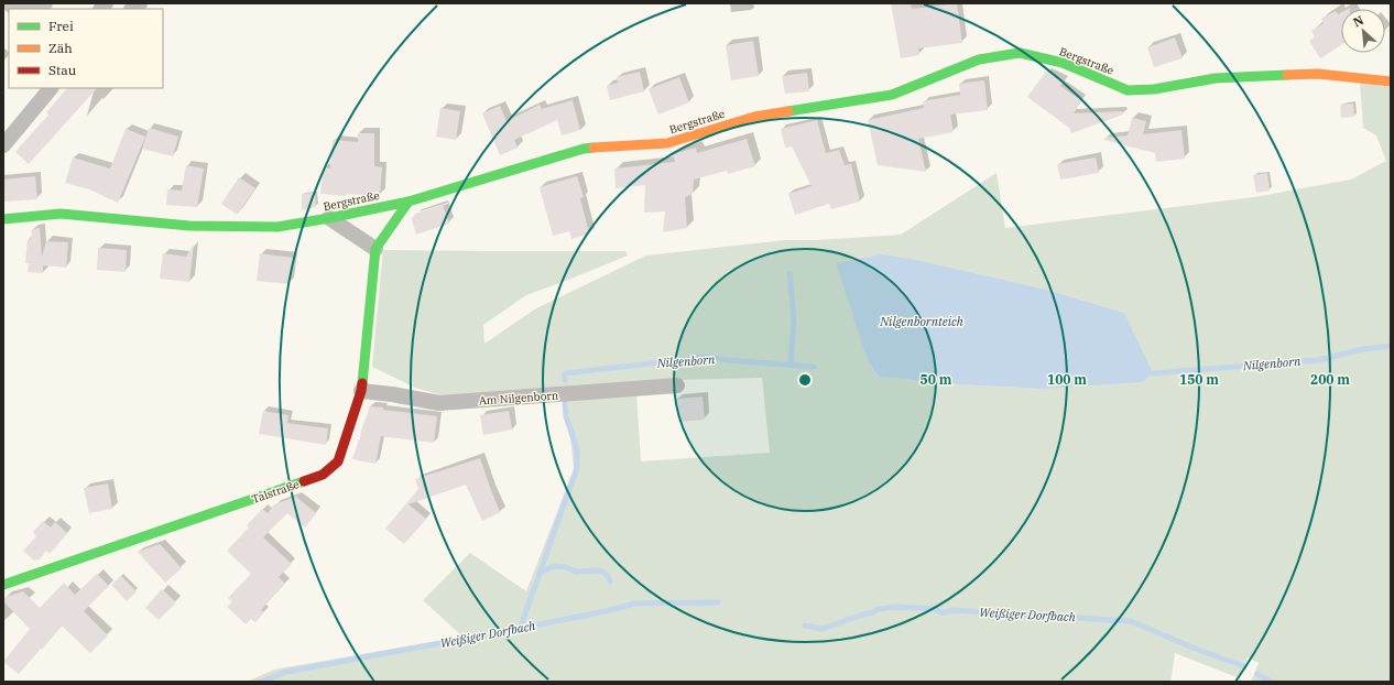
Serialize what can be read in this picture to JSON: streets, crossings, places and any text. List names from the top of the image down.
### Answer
{
  "streets": {
    "street": ["Bergstraße", "Am Nilgenborn", "Talstraße"]
  },
  "crossings": [
    ["Bergstraße", "Talstraße"],
    ["Am Nilgenborn", "Talstraße"]
  ],
  "water": ["Nilgenbornteich", "Nilgenborn", "Weißiger Dorfbach"],
  "legend": ["Frei", "Zäh", "Stau"],
  "north": "top left",
  "rings": [
    "50 m",
    "100 m",
    "150 m",
    "200 m"
  ]
}
